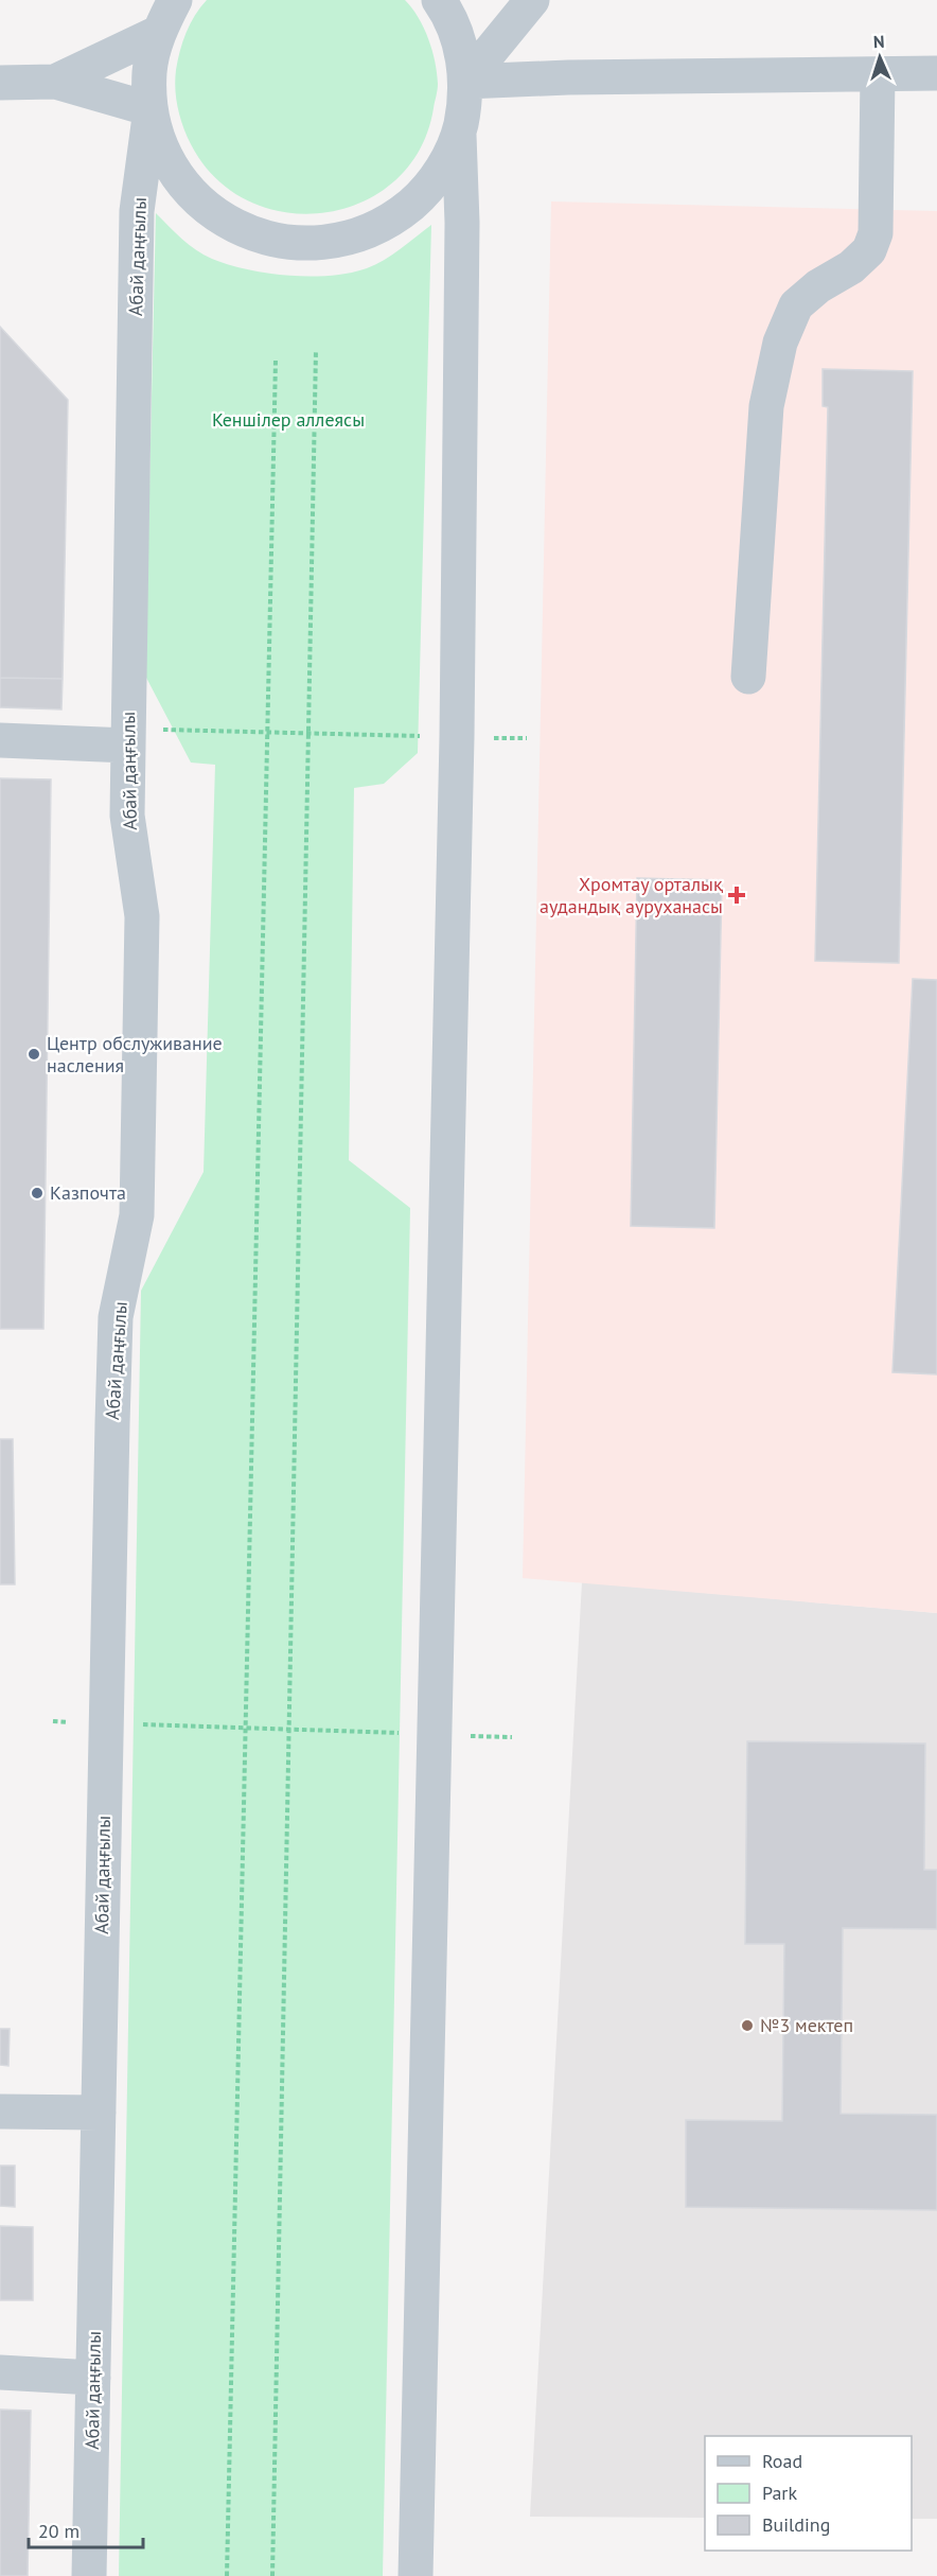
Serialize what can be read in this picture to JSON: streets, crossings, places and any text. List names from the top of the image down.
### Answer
{
  "streets": {
    "street": ["Абай даңғылы"]
  },
  "parks": ["Кеншілер аллеясы"],
  "places": {
    "health": ["Хромтау орталық аудандық ауруханасы"],
    "other": ["Центр обслуживание насления", "Казпочта", "№3 мектеп"]
  },
  "legend": ["Road", "Park", "Building"],
  "scale_bar": "20 m",
  "north": "top"
}
